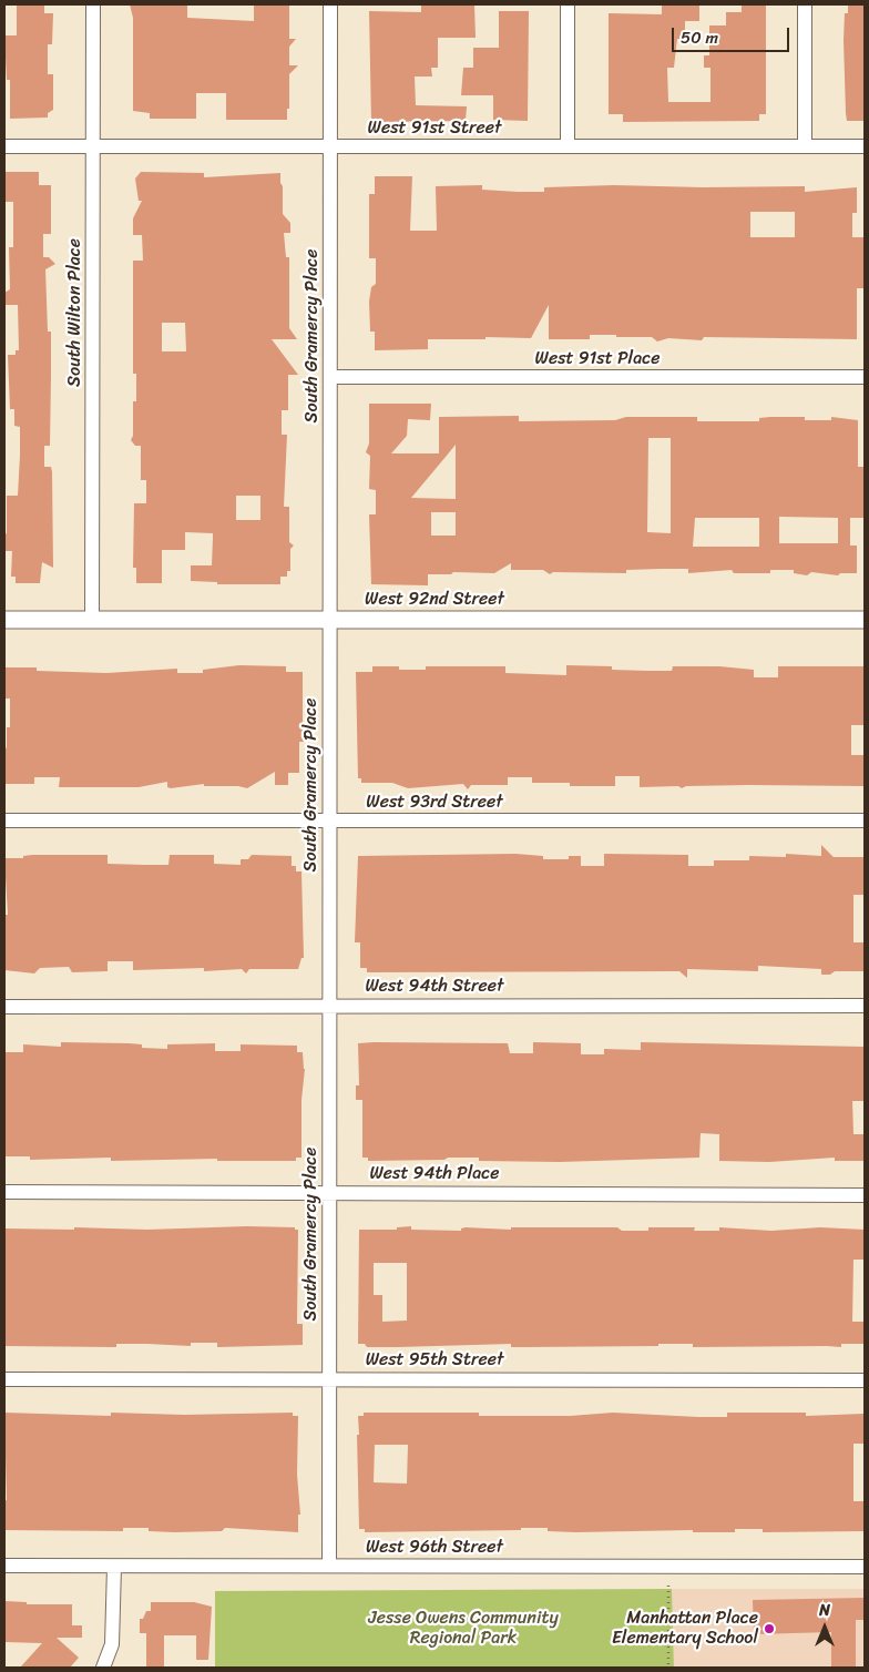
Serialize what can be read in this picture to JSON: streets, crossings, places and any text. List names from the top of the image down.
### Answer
{
  "streets": {
    "street": [
      "West 91st Street",
      "South Wilton Place",
      "South Gramercy Place",
      "West 91st Place",
      "West 92nd Street",
      "West 93rd Street",
      "West 94th Street",
      "West 94th Place",
      "West 95th Street",
      "West 96th Street"
    ]
  },
  "crossings": [
    ["West 91st Street", "South Wilton Place"],
    ["West 91st Street", "South Gramercy Place"],
    ["South Wilton Place", "West 92nd Street"],
    ["South Gramercy Place", "West 91st Place"],
    ["South Gramercy Place", "West 92nd Street"],
    ["South Gramercy Place", "West 93rd Street"],
    ["South Gramercy Place", "West 94th Street"],
    ["South Gramercy Place", "West 94th Place"],
    ["South Gramercy Place", "West 95th Street"],
    ["South Gramercy Place", "West 96th Street"]
  ],
  "parks": ["Jesse Owens Community Regional Park"],
  "places": ["Manhattan Place Elementary School"],
  "scale_bar": "50 m",
  "north": "top"
}
